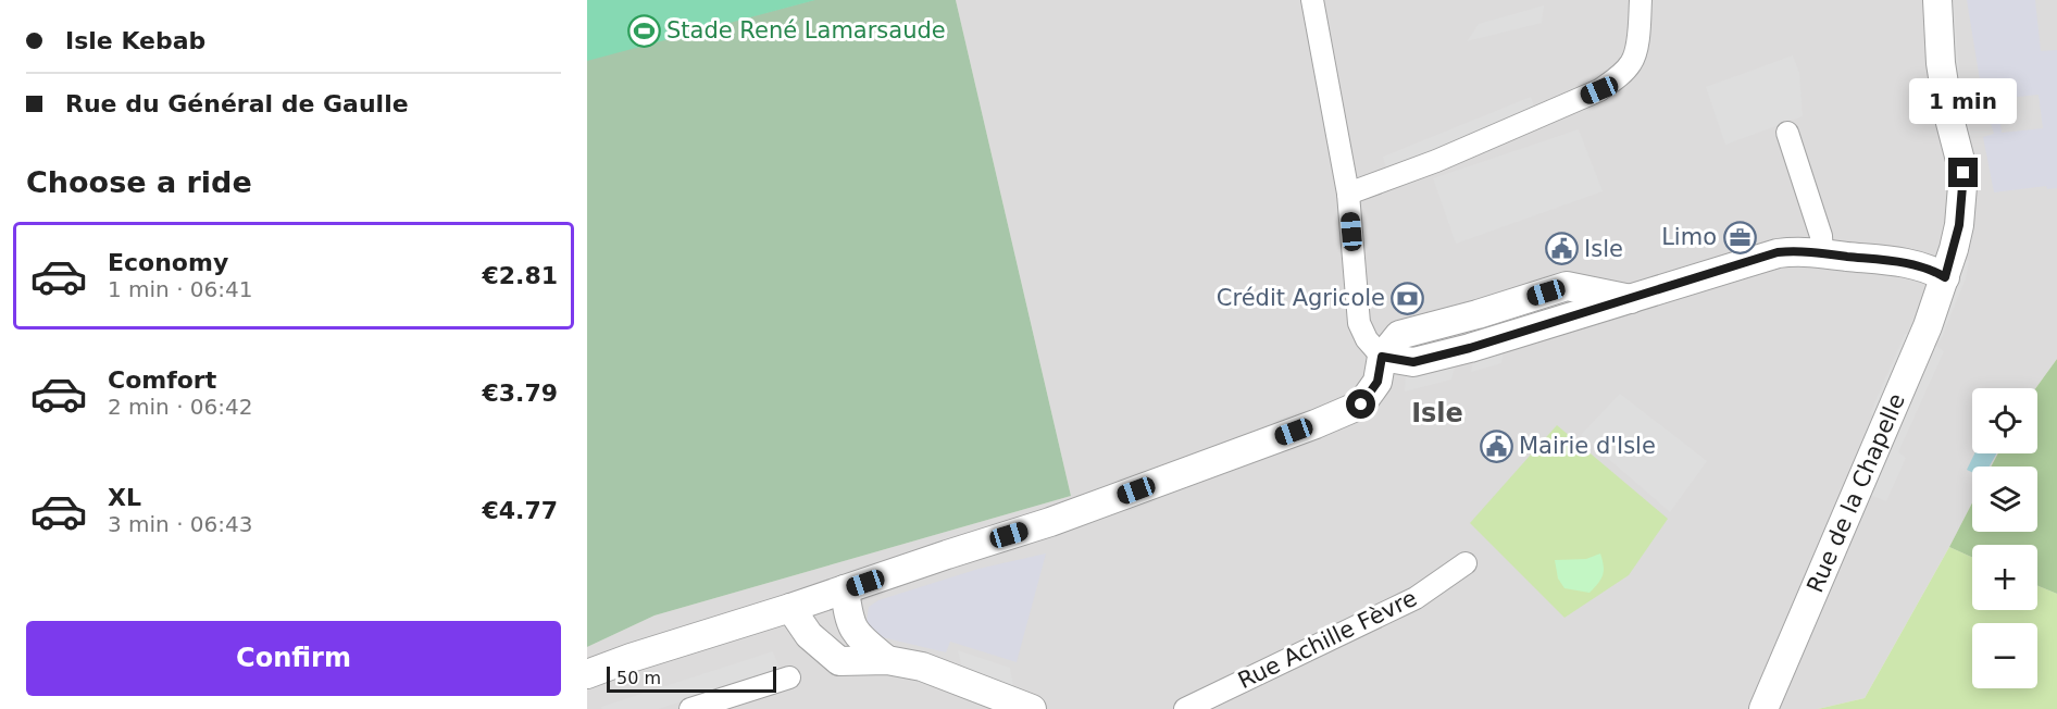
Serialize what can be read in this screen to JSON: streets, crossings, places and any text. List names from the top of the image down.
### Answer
{
  "streets": {
    "street": ["Rue de la Chapelle", "Rue Achille Fèvre"]
  },
  "districts": ["Isle"],
  "places": {
    "sports": ["Stade René Lamarsaude"],
    "office": ["Limo"],
    "public building": ["Isle", "Mairie d'Isle"],
    "bank": ["Crédit Agricole"]
  },
  "scale_bar": "50 m",
  "page": {
    "banner": ["Isle Kebab", "Rue du Général de Gaulle"],
    "bubble": "1 min",
    "heading": "Choose a ride",
    "list": [
      {
        "name": "Economy",
        "note": "1 min · 06:41",
        "value": "€2.81"
      },
      {
        "name": "Comfort",
        "note": "2 min · 06:42",
        "value": "€3.79"
      },
      {
        "name": "XL",
        "note": "3 min · 06:43",
        "value": "€4.77"
      }
    ],
    "map_buttons": ["+", "−"],
    "buttons": "Confirm",
    "scale": "50 m"
  }
}
